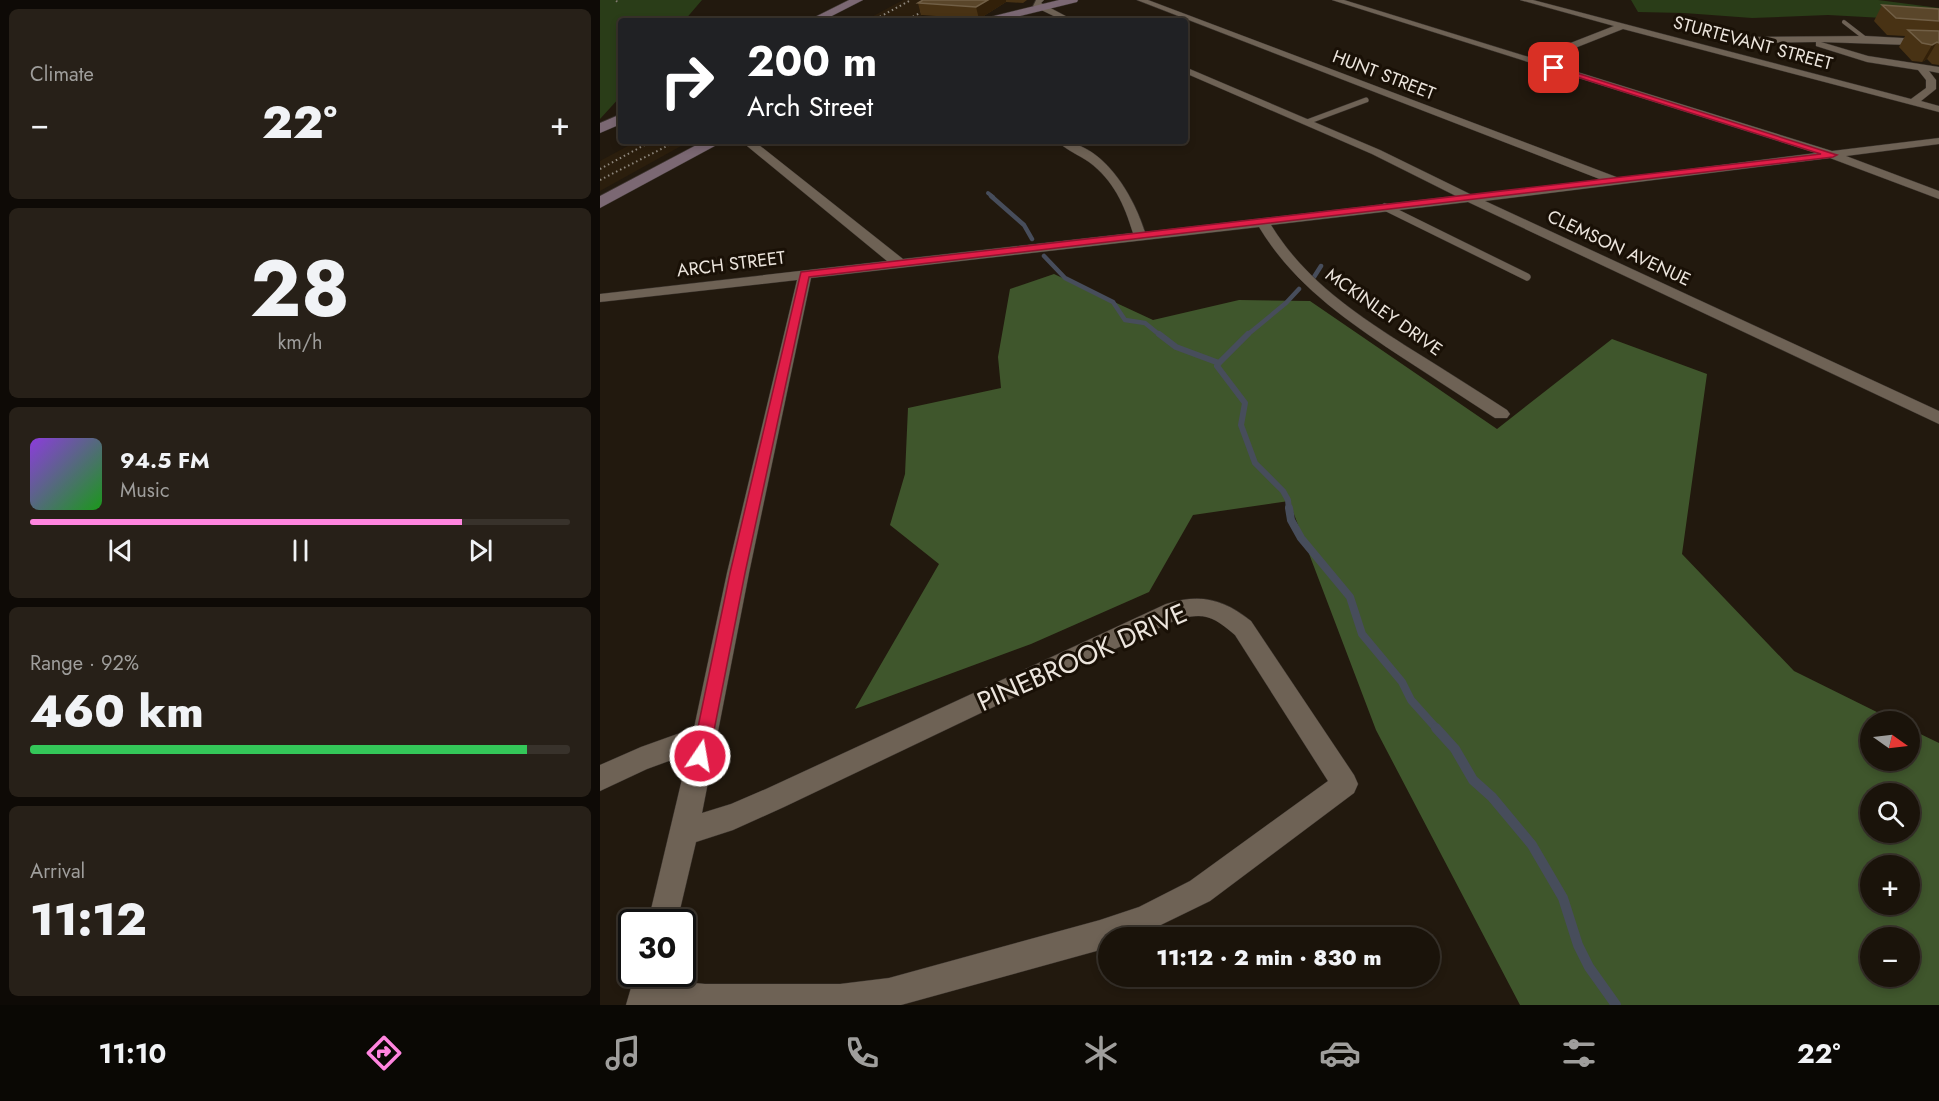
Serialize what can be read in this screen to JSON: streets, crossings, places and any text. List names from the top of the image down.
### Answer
{
  "streets": {
    "street": [
      "STURTEVANT STREET",
      "HUNT STREET",
      "CLEMSON AVENUE",
      "ARCH STREET",
      "MCKINLEY DRIVE",
      "PINEBROOK DRIVE"
    ]
  },
  "crossings": [
    ["HUNT STREET", "ARCH STREET"],
    ["CLEMSON AVENUE", "ARCH STREET"],
    ["ARCH STREET", "MCKINLEY DRIVE"]
  ],
  "north": "right",
  "page": {
    "tile": [
      "Climate",
      ["28", "km/h"],
      ["Range · 92%", "460 km"],
      ["Arrival", "11:12"]
    ],
    "turn": ["200 m", "Arch Street"],
    "heat": ["−", "22°", "+"],
    "song": ["94.5 FM", "Music"],
    "map_buttons": ["+", "−"],
    "limit": "30",
    "trip": "11:12 · 2 min · 830 m",
    "tabs": ["11:10", "22°"]
  }
}
